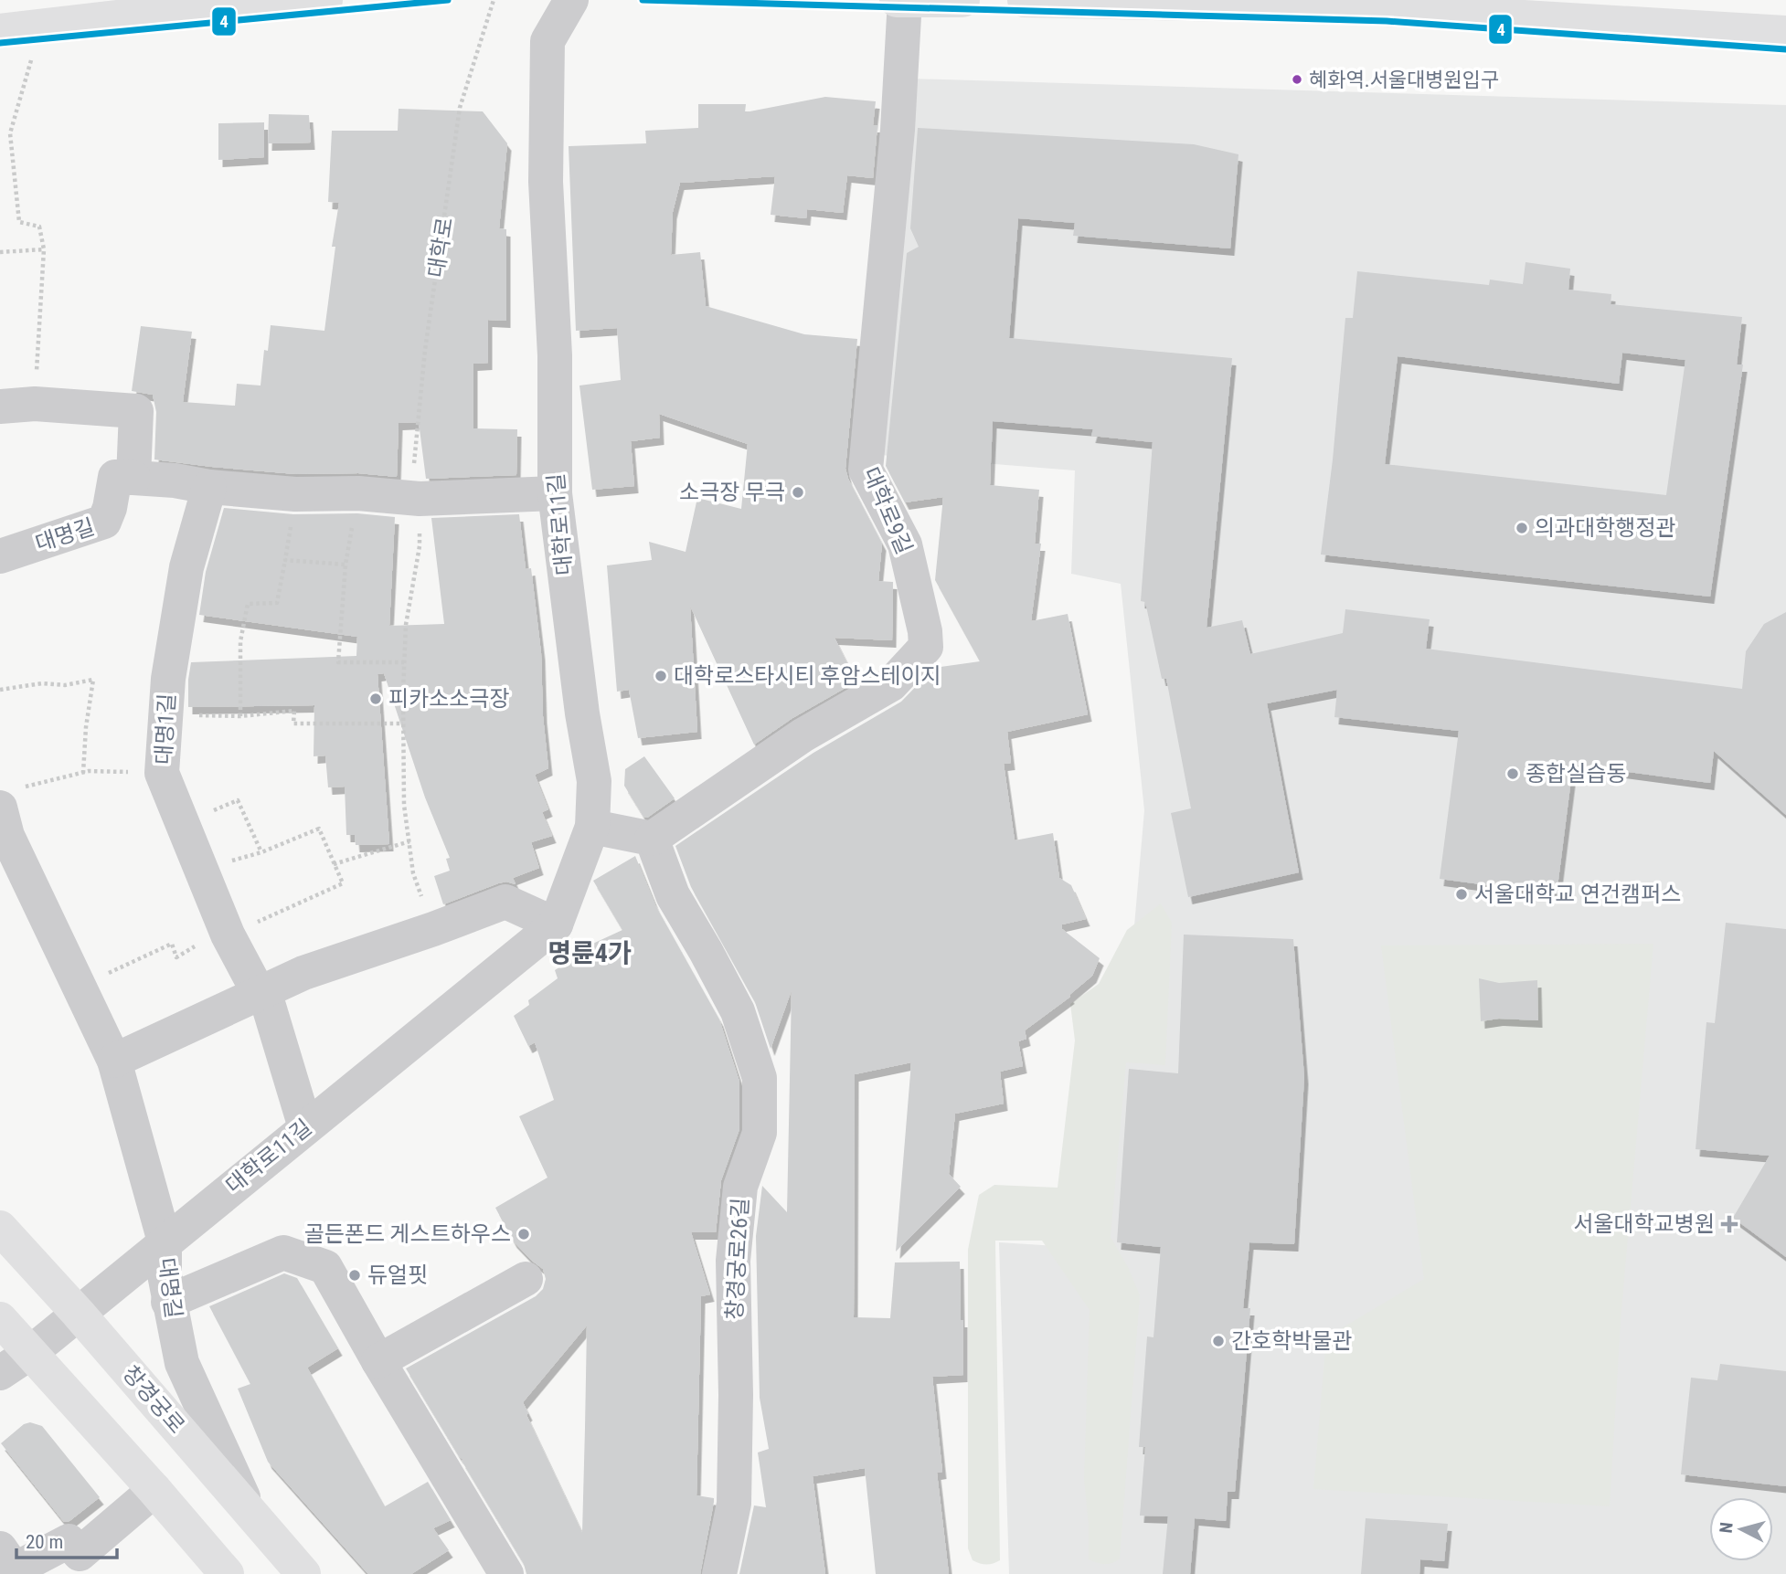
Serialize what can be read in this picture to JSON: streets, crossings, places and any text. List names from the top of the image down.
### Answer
{
  "streets": {
    "main road": ["창경궁로"],
    "street": [
      "대학로9길",
      "대학로11길",
      "대명길",
      "대명1길",
      "창경궁로26길"
    ],
    "path": ["대학로"]
  },
  "crossings": [
    ["대학로9길", "창경궁로26길"],
    ["대학로11길", "대명길"],
    ["대학로11길", "대명1길"],
    ["대학로11길", "창경궁로"],
    ["대명길", "창경궁로"]
  ],
  "districts": ["명륜4가"],
  "places": {
    "other": [
      "혜화역.서울대병원입구",
      "소극장 무극",
      "의과대학행정관",
      "대학로스타시티 후암스테이지",
      "피카소소극장",
      "종합실습동",
      "서울대학교 연건캠퍼스",
      "골든폰드 게스트하우스",
      "듀얼핏",
      "간호학박물관"
    ],
    "health": ["서울대학교병원"]
  },
  "lines": ["transit line 4"],
  "scale_bar": "20 m",
  "north": "left"
}
